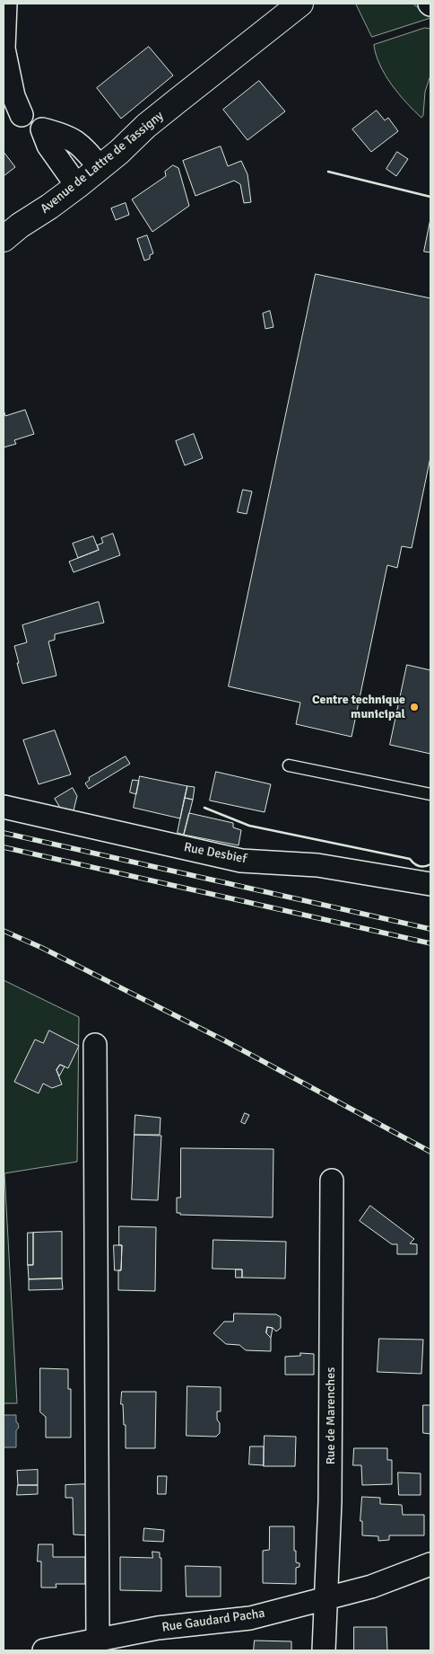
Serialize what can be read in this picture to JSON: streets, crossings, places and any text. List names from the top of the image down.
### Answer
{
  "streets": {
    "main road": ["Avenue de Lattre de Tassigny"],
    "street": ["Rue Desbief", "Rue de Marenches", "Rue Gaudard Pacha"]
  },
  "crossings": [
    ["Rue de Marenches", "Rue Gaudard Pacha"]
  ],
  "places": ["Centre technique municipal"]
}
